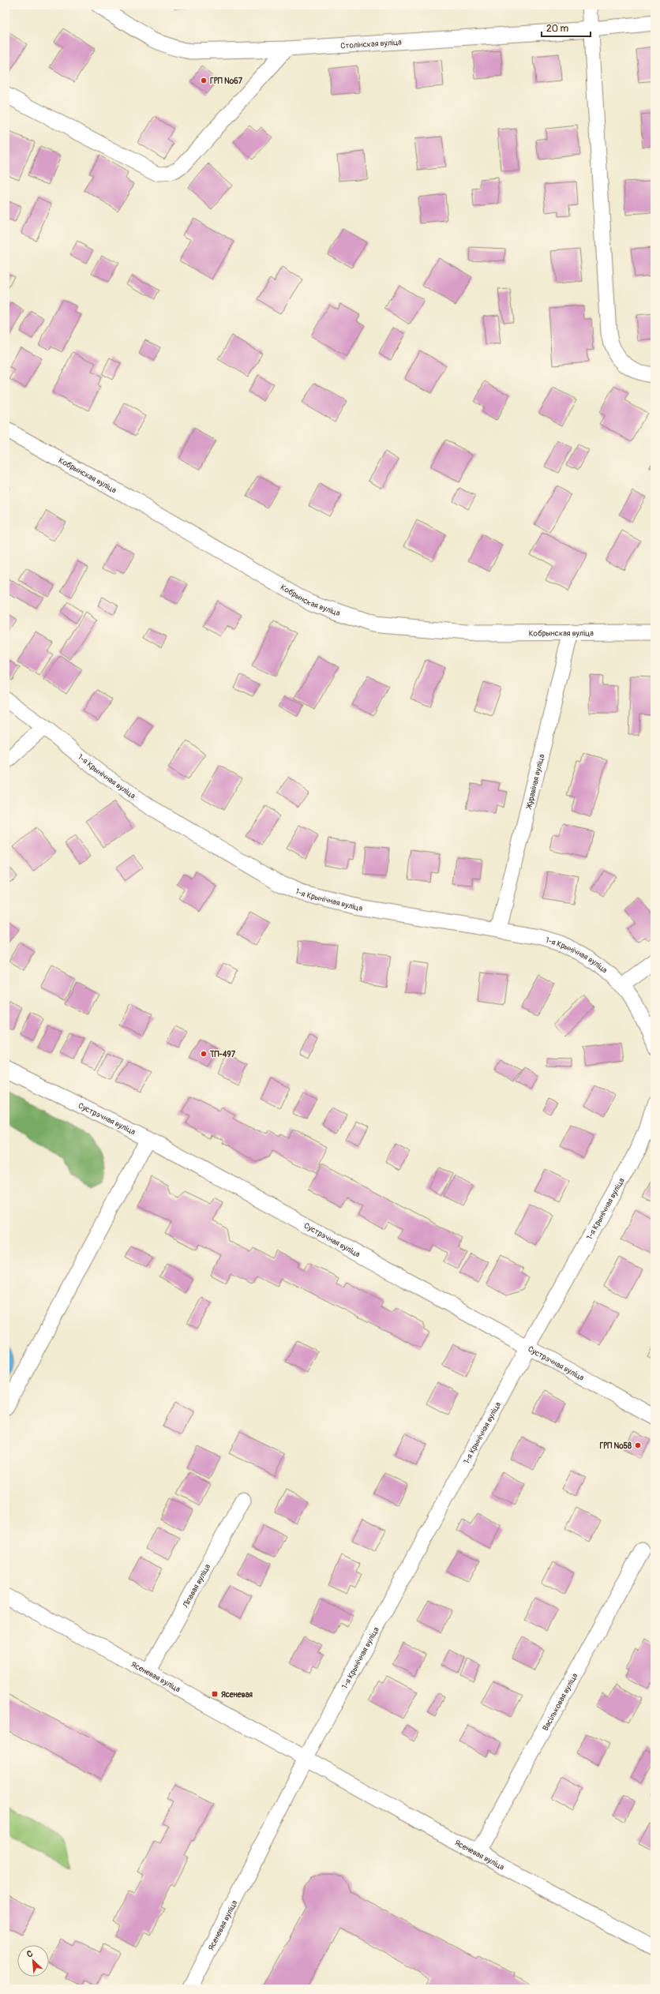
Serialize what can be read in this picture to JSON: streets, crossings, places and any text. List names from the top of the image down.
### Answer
{
  "streets": {
    "street": [
      "Столінская вуліца",
      "Кобрынская вуліца",
      "1-я Крынічная вуліца",
      "Журавіная вуліца",
      "Сустрэчная вуліца",
      "Ліпавая вуліца",
      "Ясеневая вуліца",
      "Васільковая вуліца"
    ]
  },
  "crossings": [
    ["Кобрынская вуліца", "Журавіная вуліца"],
    ["1-я Крынічная вуліца", "Журавіная вуліца"],
    ["1-я Крынічная вуліца", "Сустрэчная вуліца"],
    ["1-я Крынічная вуліца", "Ясеневая вуліца"],
    ["Ліпавая вуліца", "Ясеневая вуліца"],
    ["Ясеневая вуліца", "Васільковая вуліца"]
  ],
  "places": {
    "other": ["ГРП №67", "ТП-497", "ГРП №58"],
    "transit": ["Ясеневая"]
  },
  "scale_bar": "20 m",
  "north": "top left"
}
